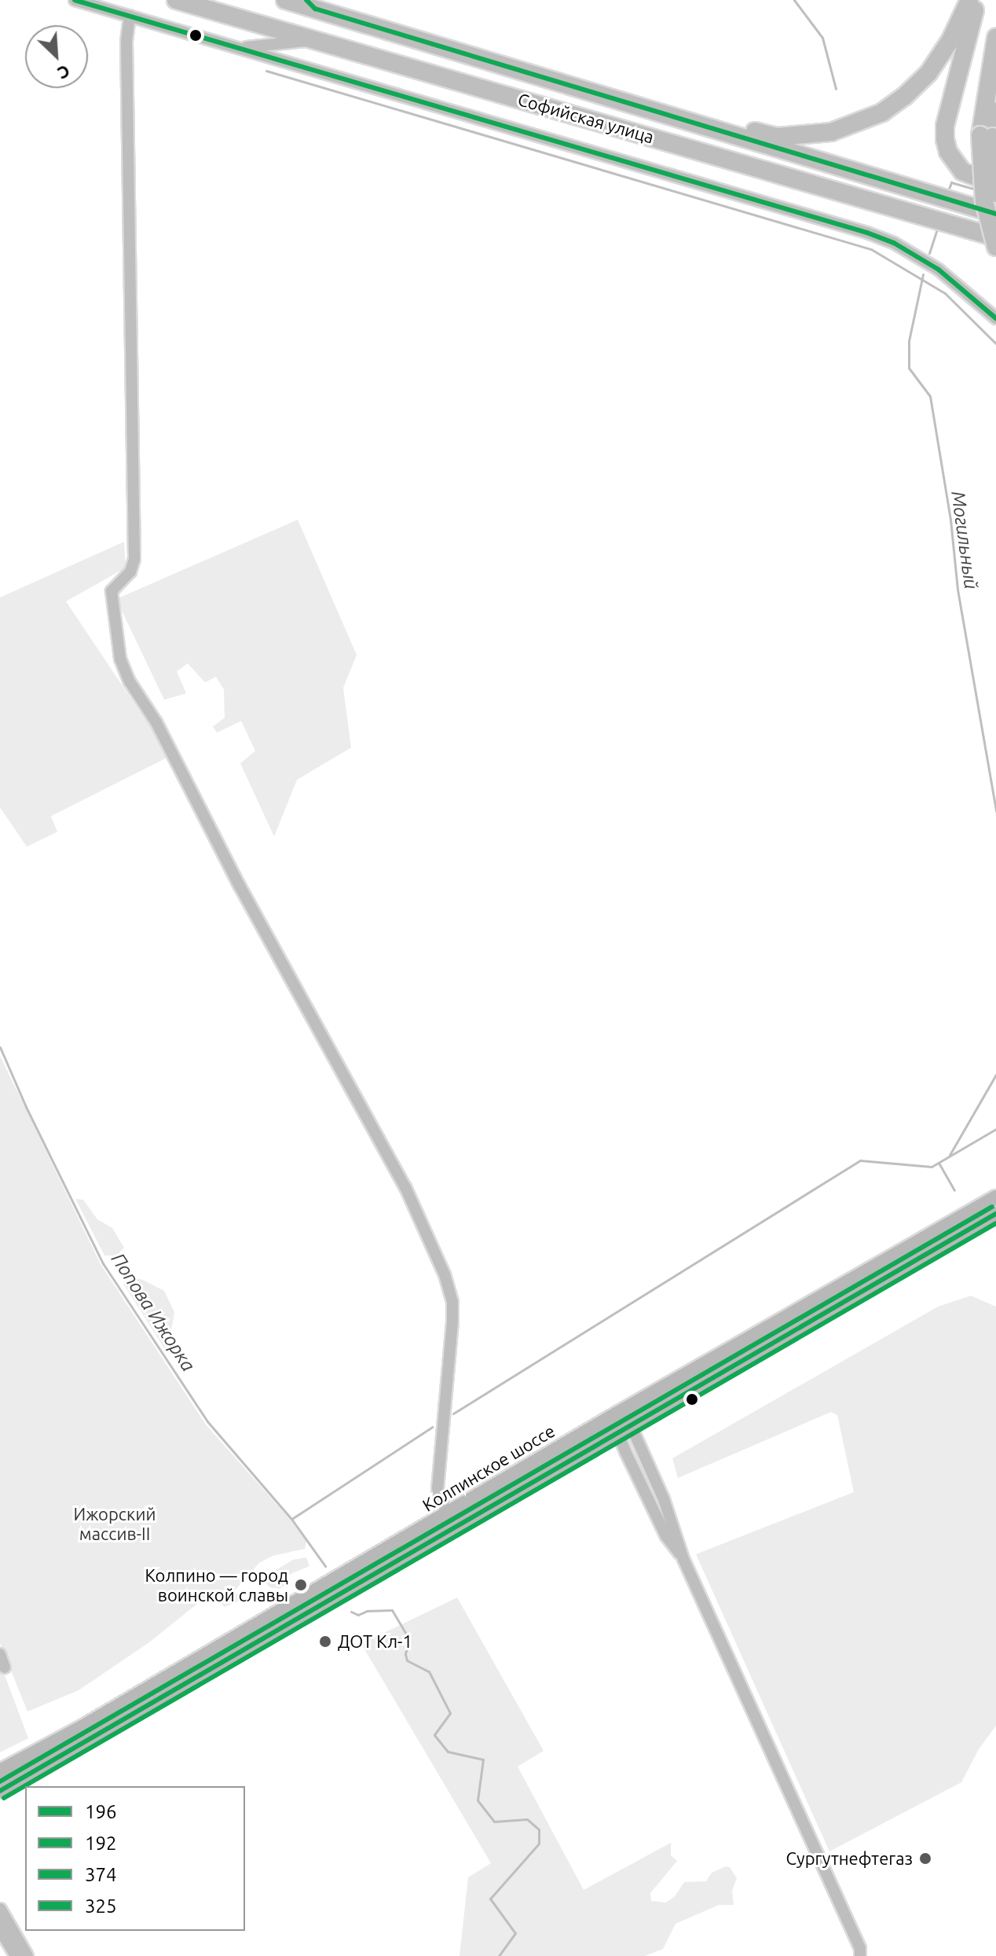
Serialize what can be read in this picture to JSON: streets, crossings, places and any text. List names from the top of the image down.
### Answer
{
  "streets": {
    "main road": ["Софийская улица", "Колпинское шоссе"]
  },
  "water": ["Могильный", "Попова Ижорка"],
  "parks": ["Ижорский массив-II"],
  "places": ["Колпино — город воинской славы", "ДОТ Кл-1", "Сургутнефтегаз"],
  "lines": [
    "transit line 325",
    "transit line 374",
    "transit line 196",
    "transit line 192"
  ],
  "legend": [
    "196",
    "192",
    "374",
    "325"
  ],
  "north": "bottom right"
}
